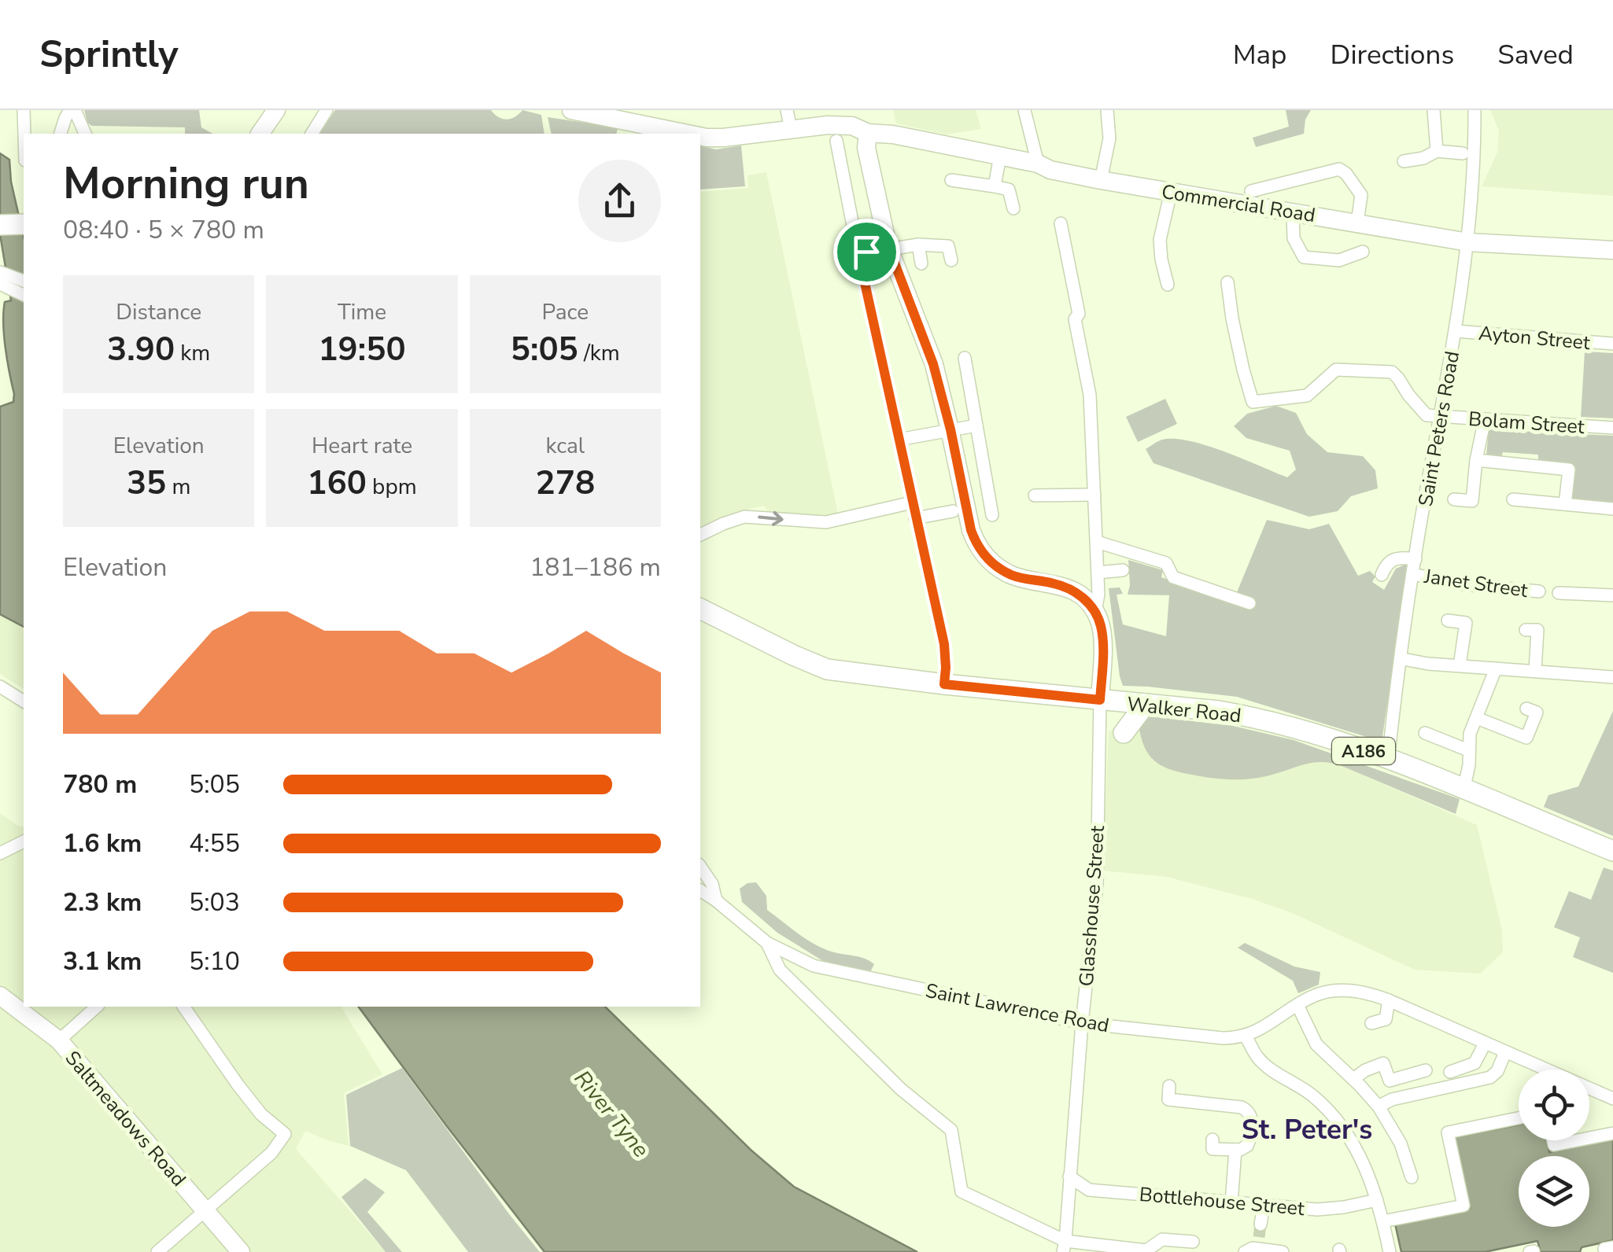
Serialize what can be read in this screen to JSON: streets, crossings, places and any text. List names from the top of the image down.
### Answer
{
  "streets": {
    "main road": ["Walker Road", "A186"],
    "street": [
      "Commercial Road",
      "Ayton Street",
      "Bolam Street",
      "Saint Peters Road",
      "Janet Street",
      "Glasshouse Street",
      "Saint Lawrence Road",
      "Saltmeadows Road",
      "Bottlehouse Street"
    ]
  },
  "crossings": [
    ["Commercial Road", "Saint Peters Road"],
    ["Ayton Street", "Saint Peters Road"],
    ["Bolam Street", "Saint Peters Road"],
    ["Saint Peters Road", "Janet Street"],
    ["Walker Road", "Glasshouse Street"],
    ["Glasshouse Street", "Saint Lawrence Road"],
    ["Glasshouse Street", "Bottlehouse Street"]
  ],
  "districts": ["St. Peter's"],
  "water": ["River Tyne"],
  "page": {
    "header": "Sprintly",
    "nav": ["Map", "Directions", "Saved"],
    "heading": ["Morning run", "08:40 · 5 × 780 m"],
    "stats": [
      ["Distance", "3.90 km"],
      ["Time", "19:50"],
      ["Pace", "5:05 /km"],
      ["Elevation", "35 m"],
      ["Heart rate", "160 bpm"],
      ["kcal", "278"]
    ],
    "chart": ["Elevation", "181–186 m"],
    "list": [
      {
        "name": "780 m",
        "note": "5:05"
      },
      {
        "name": "1.6 km",
        "note": "4:55"
      },
      {
        "name": "2.3 km",
        "note": "5:03"
      },
      {
        "name": "3.1 km",
        "note": "5:10"
      }
    ]
  }
}
